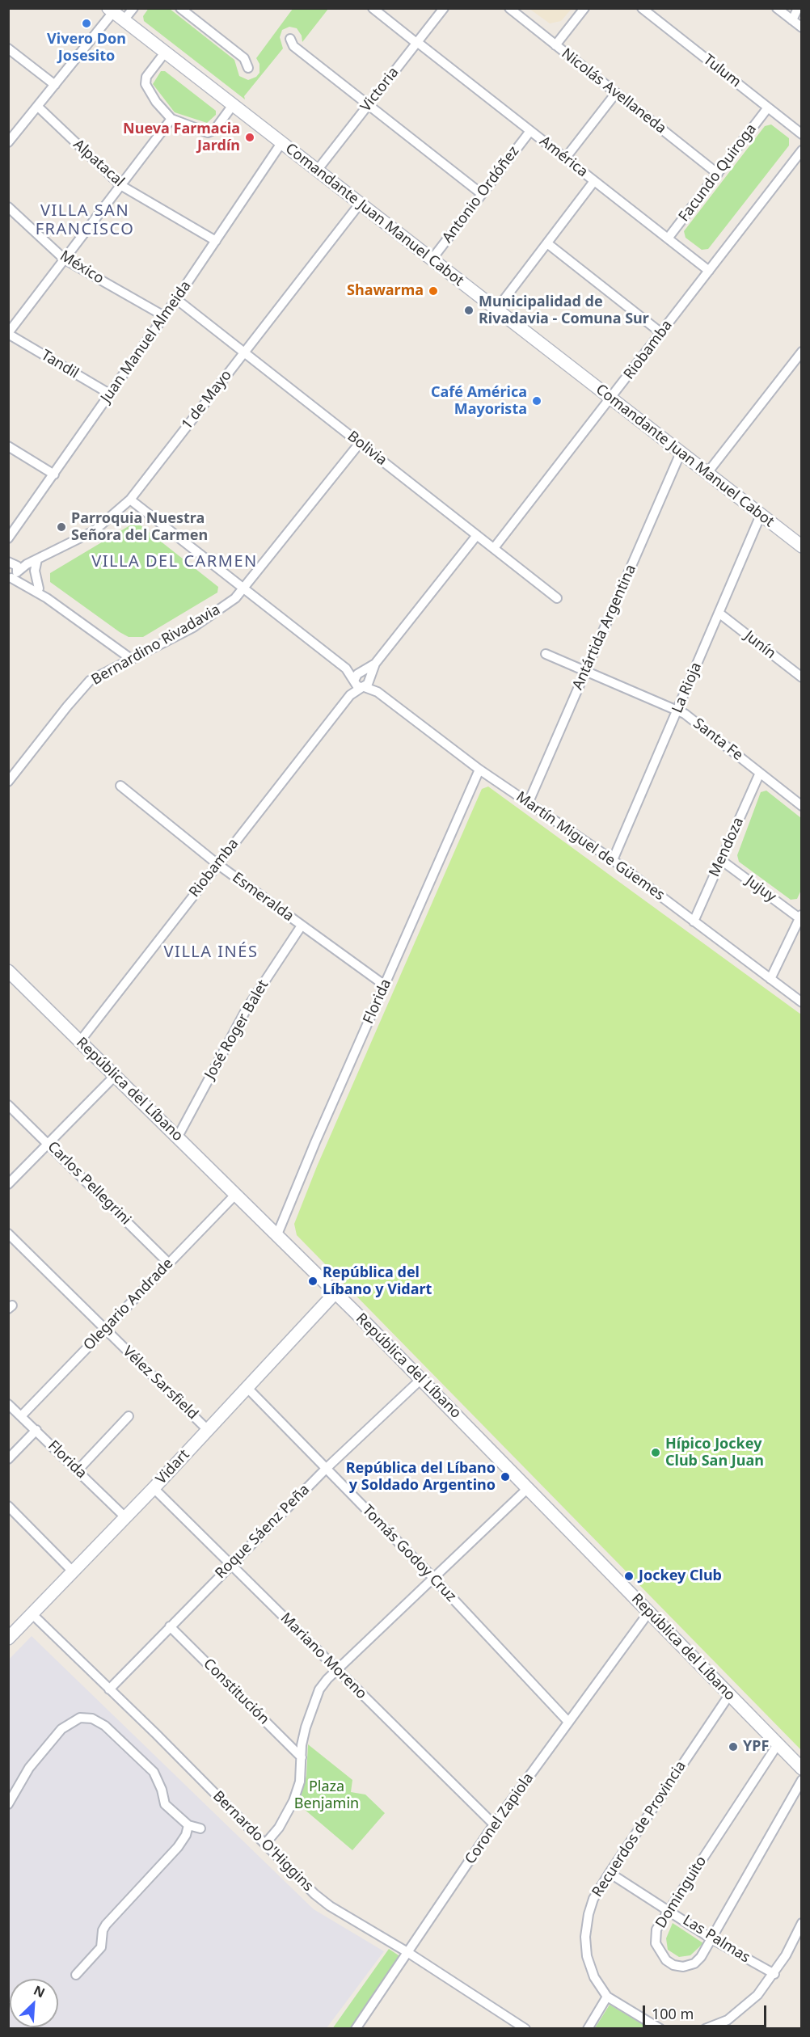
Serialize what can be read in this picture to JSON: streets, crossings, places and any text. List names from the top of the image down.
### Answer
{
  "streets": {
    "main road": ["Comandante Juan Manuel Cabot", "República del Líbano", "Vidart"],
    "street": [
      "Tulum",
      "Victoria",
      "Nicolás Avellaneda",
      "América",
      "Alpatacal",
      "Facundo Quiroga",
      "Antonio Ordóñez",
      "México",
      "Juan Manuel Almeida",
      "Riobamba",
      "Tandil",
      "1 de Mayo",
      "Bolivia",
      "Antártida Argentina",
      "Bernardino Rivadavia",
      "Junín",
      "La Rioja",
      "Santa Fe",
      "Martín Miguel de Güemes",
      "Mendoza",
      "Jujuy",
      "Esmeralda",
      "Florida",
      "José Roger Balet",
      "Carlos Pellegrini",
      "Olegario Andrade",
      "Vélez Sarsfield",
      "Roque Sáenz Peña",
      "Tomás Godoy Cruz",
      "Mariano Moreno",
      "Constitución",
      "Coronel Zapiola",
      "Recuerdos de Provincia",
      "Bernardo O'Higgins",
      "Dominguito",
      "Las Palmas"
    ]
  },
  "crossings": [
    ["Tulum", "Facundo Quiroga"],
    ["Victoria", "América"],
    ["Victoria", "Comandante Juan Manuel Cabot"],
    ["Nicolás Avellaneda", "Facundo Quiroga"],
    ["América", "Facundo Quiroga"],
    ["América", "Antonio Ordóñez"],
    ["América", "Riobamba"],
    ["Alpatacal", "Juan Manuel Almeida"],
    ["Antonio Ordóñez", "Comandante Juan Manuel Cabot"],
    ["Comandante Juan Manuel Cabot", "Juan Manuel Almeida"],
    ["Comandante Juan Manuel Cabot", "Riobamba"],
    ["Comandante Juan Manuel Cabot", "1 de Mayo"],
    ["Comandante Juan Manuel Cabot", "Antártida Argentina"],
    ["Comandante Juan Manuel Cabot", "La Rioja"],
    ["México", "Juan Manuel Almeida"],
    ["Juan Manuel Almeida", "Tandil"],
    ["Juan Manuel Almeida", "Bolivia"],
    ["Riobamba", "Bolivia"],
    ["Riobamba", "Martín Miguel de Güemes"],
    ["Riobamba", "Esmeralda"],
    ["Riobamba", "República del Líbano"],
    ["1 de Mayo", "Bolivia"],
    ["Bolivia", "Bernardino Rivadavia"],
    ["Antártida Argentina", "Santa Fe"],
    ["Antártida Argentina", "Martín Miguel de Güemes"],
    ["Junín", "La Rioja"],
    ["La Rioja", "Santa Fe"],
    ["La Rioja", "Martín Miguel de Güemes"],
    ["Santa Fe", "Mendoza"],
    ["Martín Miguel de Güemes", "Mendoza"],
    ["Martín Miguel de Güemes", "Florida"],
    ["Mendoza", "Jujuy"],
    ["Esmeralda", "Florida"],
    ["Esmeralda", "José Roger Balet"],
    ["Florida", "República del Líbano"],
    ["Florida", "Olegario Andrade"],
    ["Florida", "Vidart"],
    ["José Roger Balet", "República del Líbano"],
    ["República del Líbano", "Olegario Andrade"],
    ["República del Líbano", "Vidart"],
    ["República del Líbano", "Roque Sáenz Peña"],
    ["República del Líbano", "Coronel Zapiola"],
    ["República del Líbano", "Recuerdos de Provincia"],
    ["República del Líbano", "Dominguito"],
    ["Carlos Pellegrini", "Olegario Andrade"],
    ["Olegario Andrade", "Vélez Sarsfield"],
    ["Vélez Sarsfield", "Vidart"],
    ["Vidart", "Tomás Godoy Cruz"],
    ["Vidart", "Mariano Moreno"],
    ["Vidart", "Bernardo O'Higgins"],
    ["Roque Sáenz Peña", "Tomás Godoy Cruz"],
    ["Roque Sáenz Peña", "Mariano Moreno"],
    ["Roque Sáenz Peña", "Constitución"],
    ["Roque Sáenz Peña", "Bernardo O'Higgins"],
    ["Tomás Godoy Cruz", "Coronel Zapiola"],
    ["Mariano Moreno", "Coronel Zapiola"],
    ["Coronel Zapiola", "Bernardo O'Higgins"],
    ["Recuerdos de Provincia", "Las Palmas"],
    ["Dominguito", "Las Palmas"]
  ],
  "districts": ["VILLA SAN FRANCISCO", "VILLA DEL CARMEN", "VILLA INÉS"],
  "parks": ["Plaza Benjamin"],
  "places": [
    "Vivero Don Josesito",
    "Nueva Farmacia Jardín",
    "Shawarma",
    "Municipalidad de Rivadavia - Comuna Sur",
    "Café América Mayorista",
    "Parroquia Nuestra Señora del Carmen",
    "República del Líbano y Vidart",
    "Hípico Jockey Club San Juan",
    "República del Líbano y Soldado Argentino",
    "Jockey Club",
    "YPF"
  ],
  "scale_bar": "100 m",
  "north": "top right"
}
